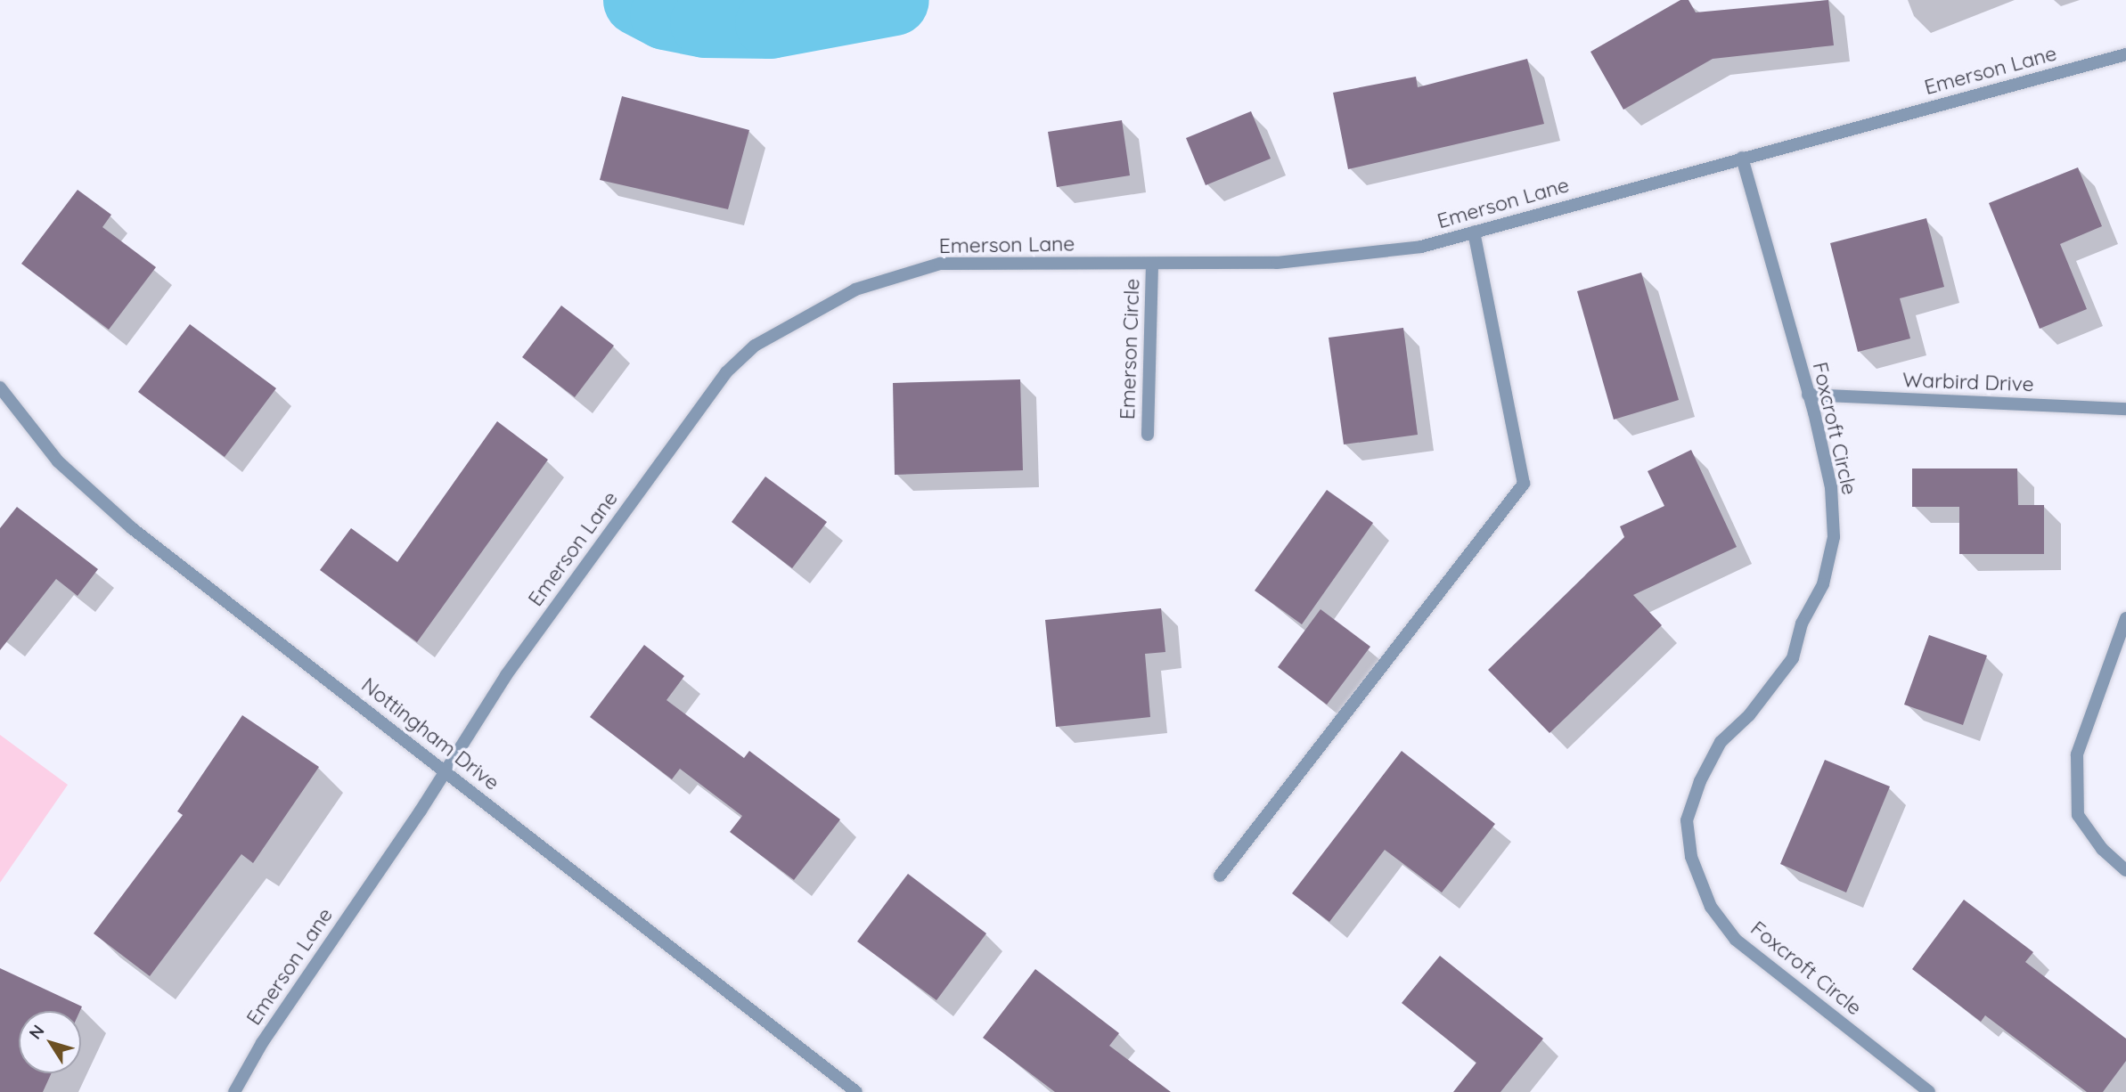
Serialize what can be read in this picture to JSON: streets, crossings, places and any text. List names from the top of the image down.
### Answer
{
  "streets": {
    "street": [
      "Emerson Lane",
      "Emerson Circle",
      "Warbird Drive",
      "Foxcroft Circle",
      "Nottingham Drive"
    ]
  },
  "crossings": [
    ["Emerson Lane", "Emerson Circle"],
    ["Emerson Lane", "Foxcroft Circle"],
    ["Emerson Lane", "Nottingham Drive"],
    ["Warbird Drive", "Foxcroft Circle"]
  ],
  "north": "top left"
}
